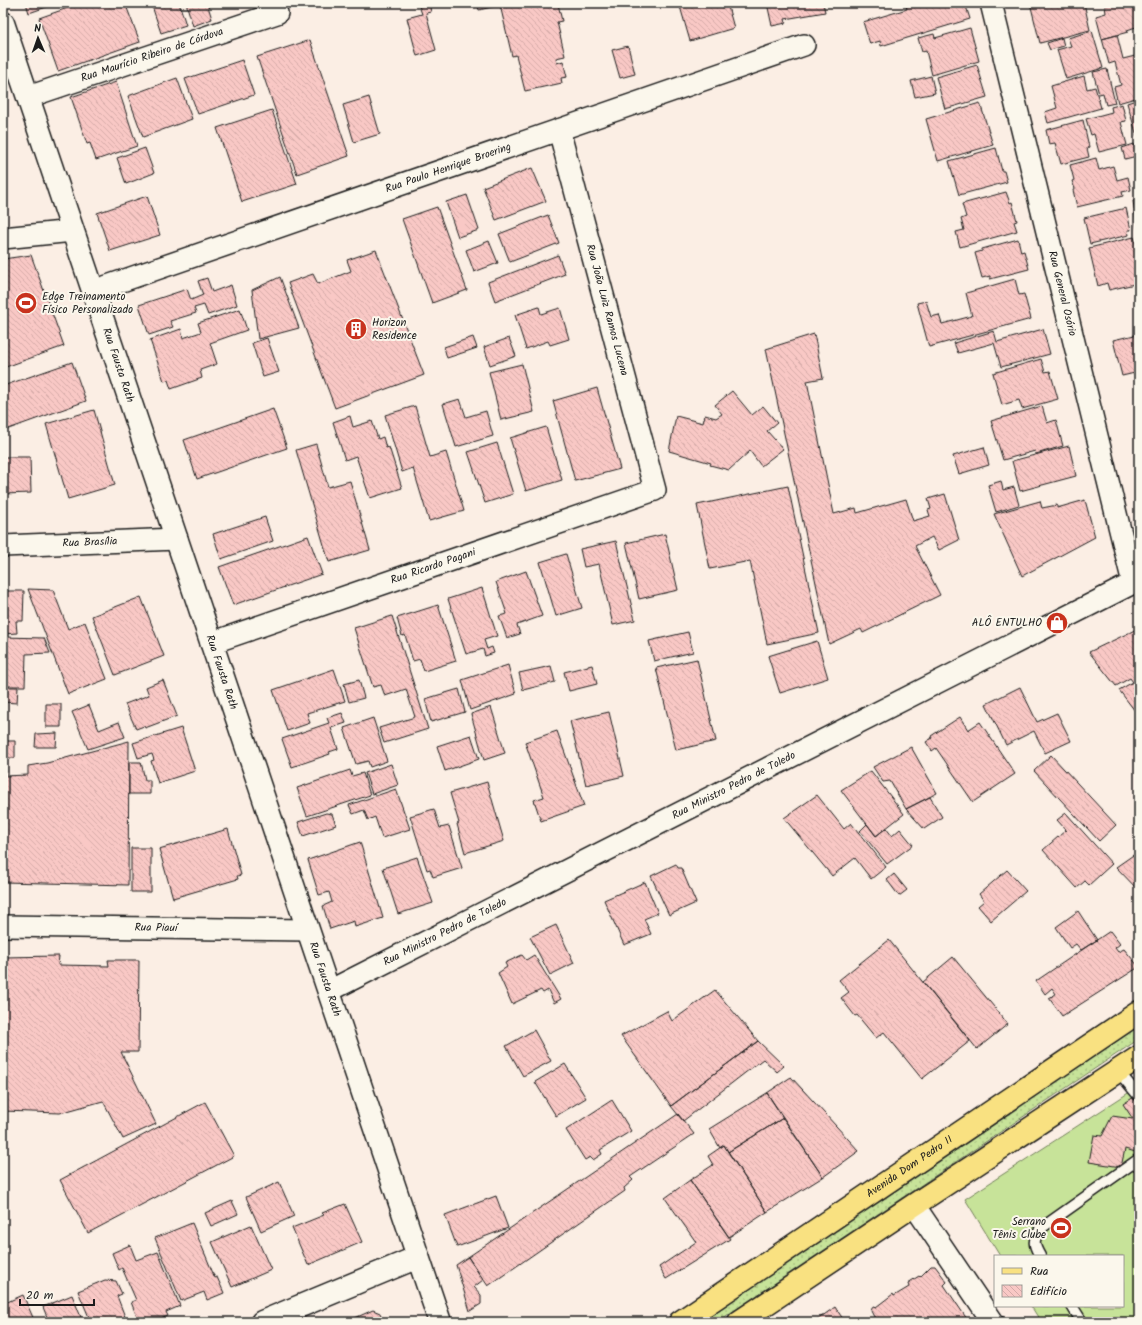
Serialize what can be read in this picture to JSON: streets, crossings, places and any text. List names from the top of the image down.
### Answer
{
  "streets": {
    "main road": ["Avenida Dom Pedro II"],
    "street": [
      "Rua Maurício Ribeiro de Córdova",
      "Rua Paulo Henrique Broering",
      "Rua General Osório",
      "Rua João Luiz Ramos Lucena",
      "Rua Fausta Rath",
      "Rua Brasília",
      "Rua Ricardo Pagani",
      "Rua Ministro Pedro de Toledo",
      "Rua Piauí"
    ]
  },
  "crossings": [
    ["Rua Maurício Ribeiro de Córdova", "Rua Fausta Rath"],
    ["Rua Paulo Henrique Broering", "Rua João Luiz Ramos Lucena"],
    ["Rua Paulo Henrique Broering", "Rua Fausta Rath"],
    ["Rua General Osório", "Rua Ministro Pedro de Toledo"],
    ["Rua João Luiz Ramos Lucena", "Rua Ricardo Pagani"],
    ["Rua Fausta Rath", "Rua Brasília"],
    ["Rua Fausta Rath", "Rua Ricardo Pagani"],
    ["Rua Fausta Rath", "Rua Ministro Pedro de Toledo"],
    ["Rua Fausta Rath", "Rua Piauí"]
  ],
  "places": {
    "sports": ["Edge Treinamento Físico Personalizado", "Serrano Tênis Clube"],
    "building": ["Horizon Residence"],
    "shop": ["ALÔ ENTULHO"]
  },
  "legend": ["Rua", "Edifício"],
  "scale_bar": "20 m",
  "north": "top"
}
